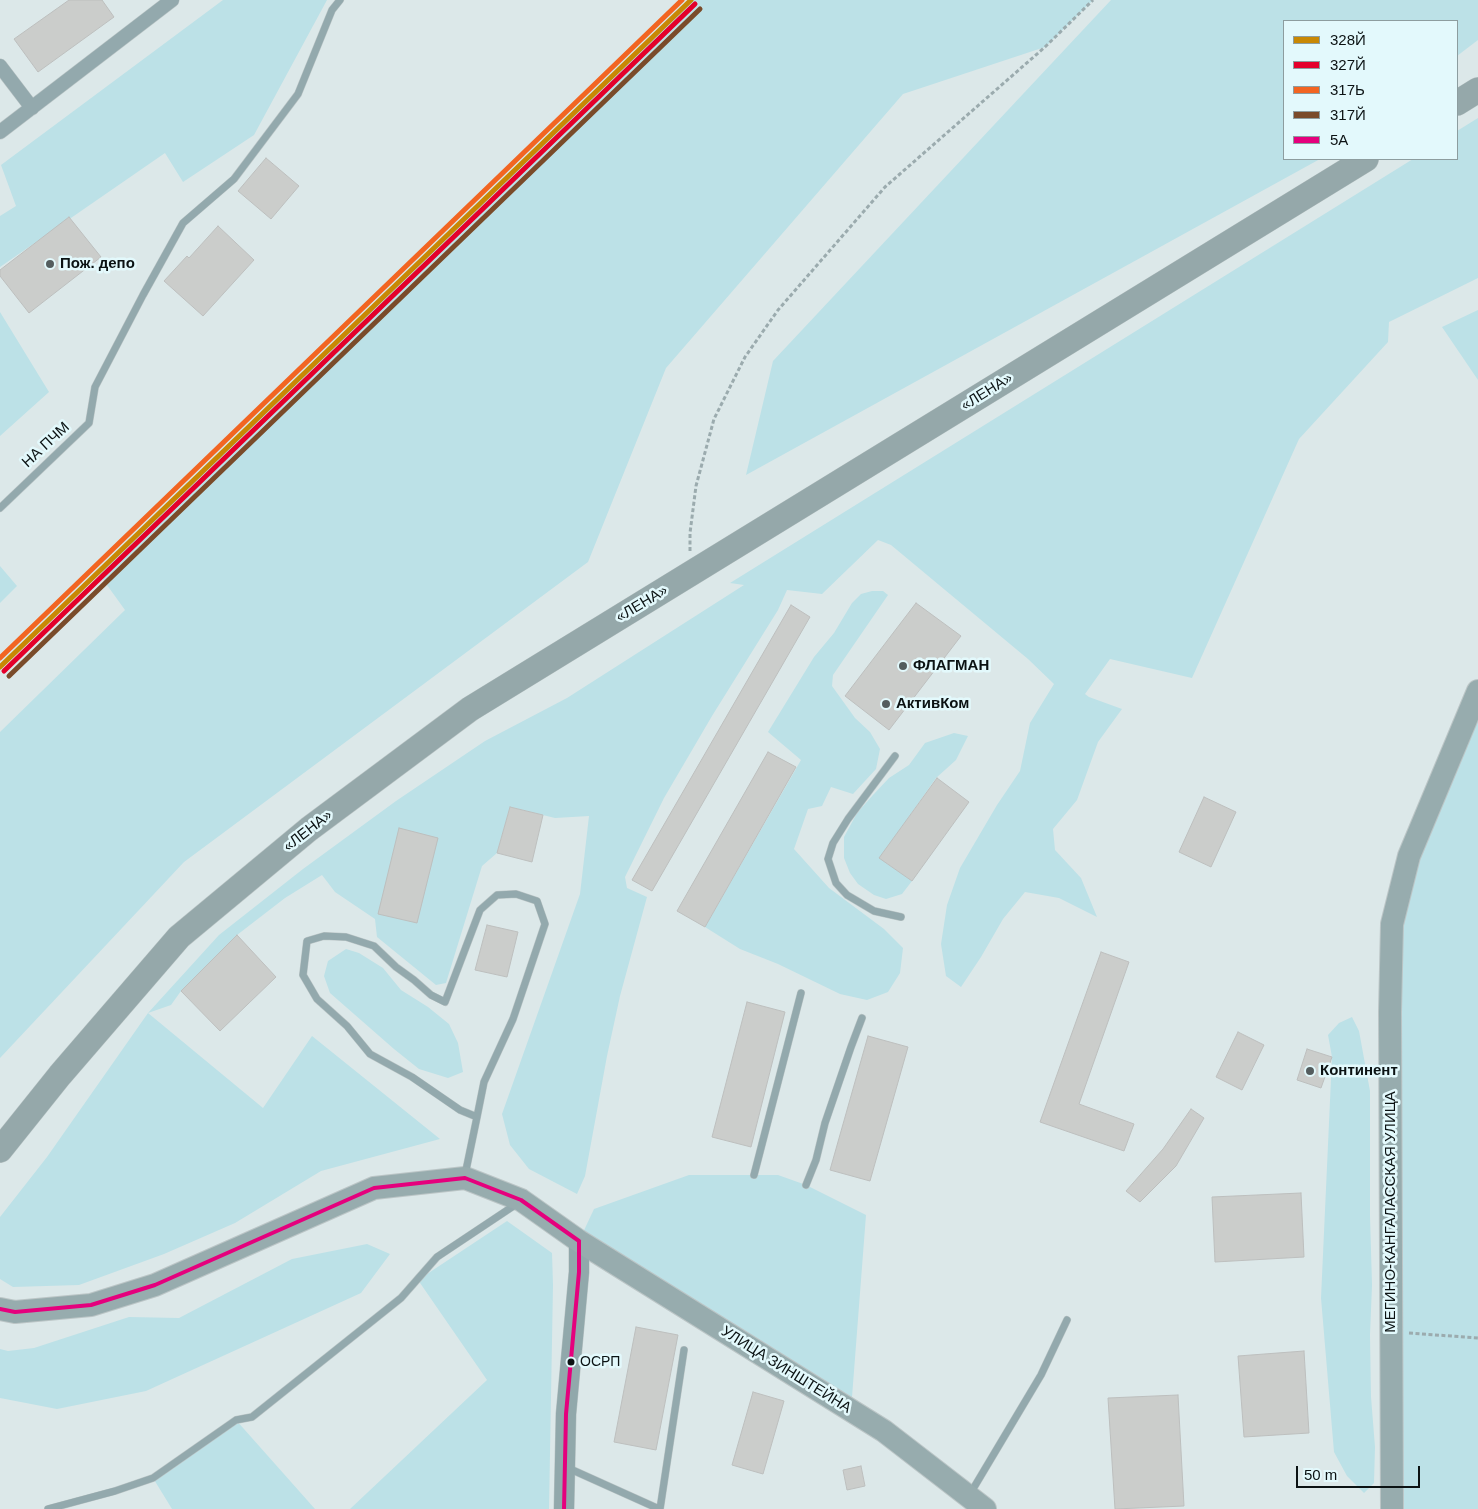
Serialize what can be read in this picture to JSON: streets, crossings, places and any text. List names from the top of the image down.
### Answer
{
  "streets": {
    "highway": ["«ЛЕНА»"],
    "main road": ["МЕГИНО-КАНГАЛАССКАЯ УЛИЦА", "УЛИЦА ЗИНШТЕЙНА"],
    "lane": ["НА ПЧМ"]
  },
  "places": [
    "Пож. депо",
    "ФЛАГМАН",
    "АктивКом",
    "Континент",
    "ОСРП"
  ],
  "lines": [
    "transit line 328Й",
    "transit line 317Ь",
    "transit line 327Й",
    "transit line 317Й",
    "transit line 5А"
  ],
  "legend": [
    "328Й",
    "327Й",
    "317Ь",
    "317Й",
    "5А"
  ],
  "scale_bar": "50 m"
}
